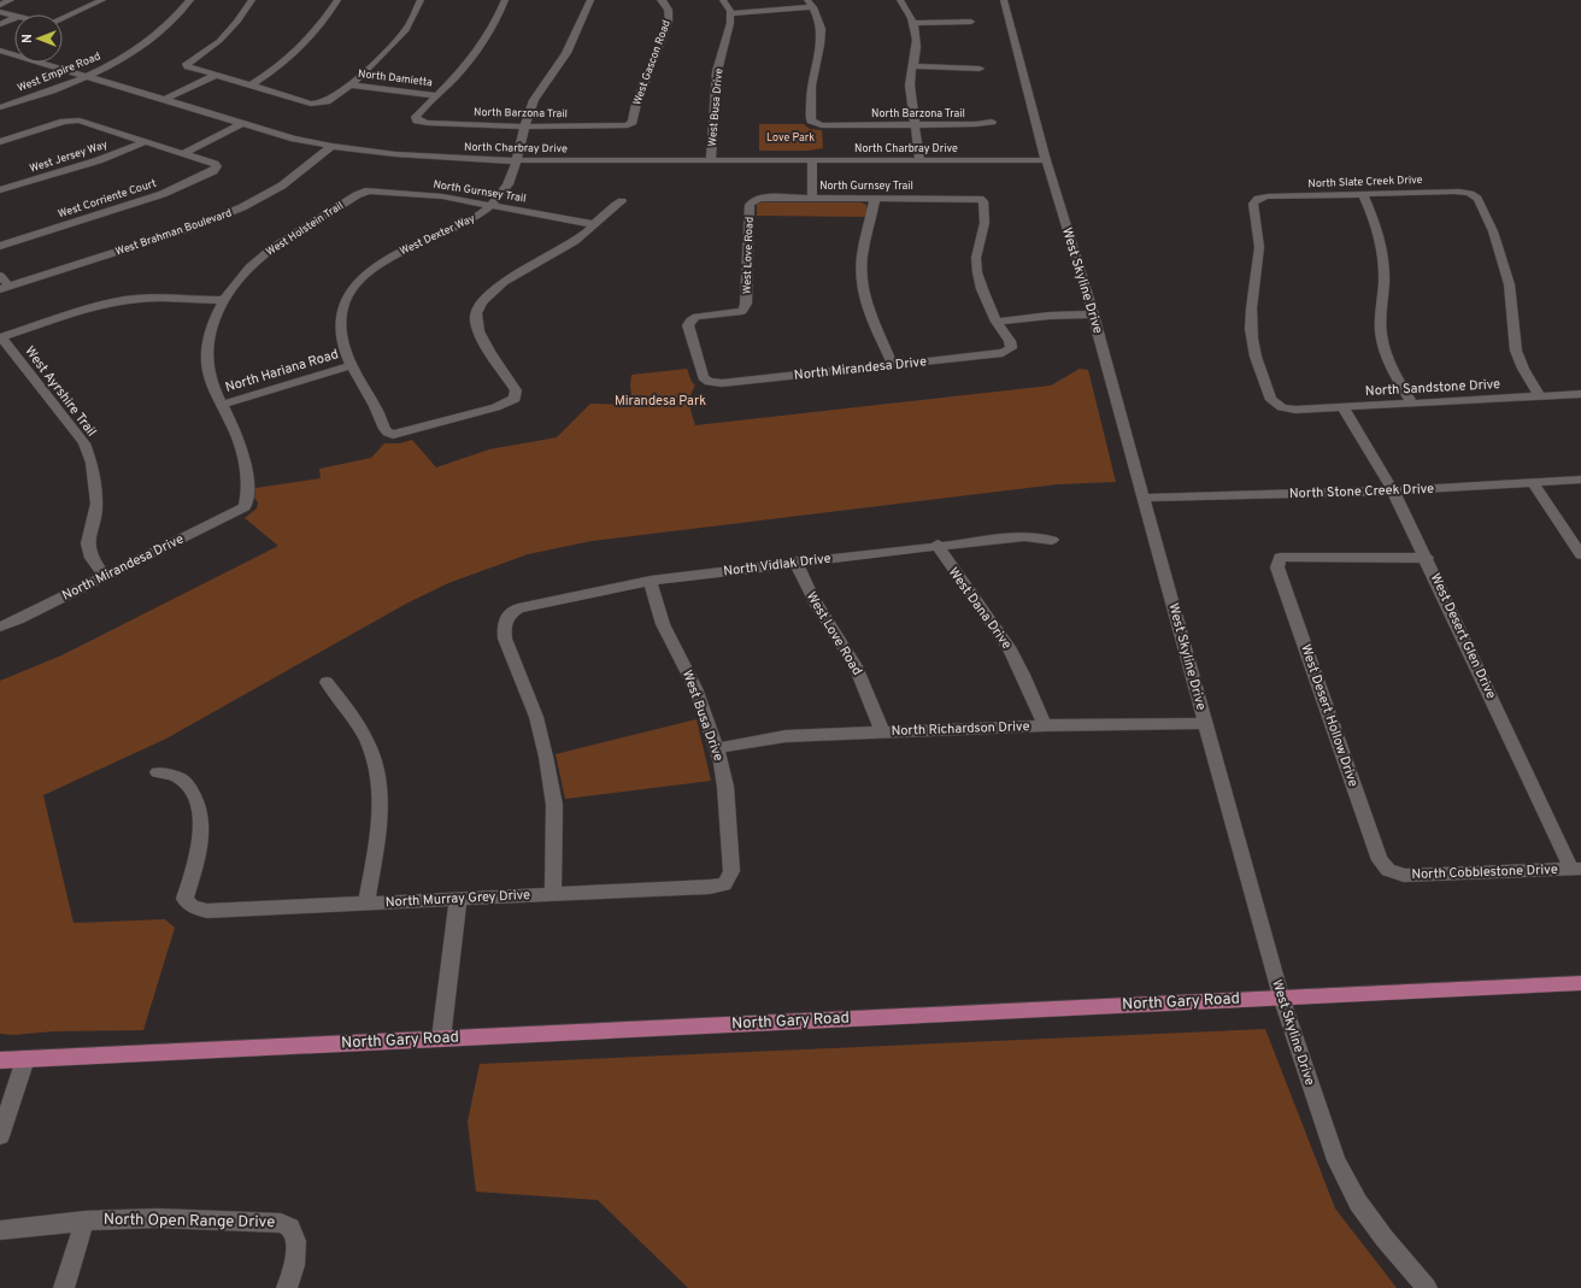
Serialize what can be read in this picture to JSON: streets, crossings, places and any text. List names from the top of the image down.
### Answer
{
  "streets": {
    "main road": ["North Gary Road"],
    "street": [
      "West Gascon Road",
      "West Empire Road",
      "North Damietta",
      "West Busa Drive",
      "North Barzona Trail",
      "North Charbray Drive",
      "West Jersey Way",
      "North Slate Creek Drive",
      "North Gurnsey Trail",
      "West Corriente Court",
      "West Holstein Trail",
      "West Brahman Boulevard",
      "West Dexter Way",
      "West Love Road",
      "West Skyline Drive",
      "North Mirandesa Drive",
      "North Hariana Road",
      "North Sandstone Drive",
      "West Ayrshire Trail",
      "North Stone Creek Drive",
      "North Vidlak Drive",
      "West Dana Drive",
      "West Desert Glen Drive",
      "West Desert Hollow Drive",
      "North Richardson Drive",
      "North Cobblestone Drive",
      "North Murray Grey Drive",
      "North Open Range Drive"
    ]
  },
  "crossings": [
    ["West Gascon Road", "North Barzona Trail"],
    ["West Empire Road", "North Charbray Drive"],
    ["North Damietta", "North Barzona Trail"],
    ["West Busa Drive", "North Charbray Drive"],
    ["West Busa Drive", "North Vidlak Drive"],
    ["West Busa Drive", "North Richardson Drive"],
    ["West Busa Drive", "North Murray Grey Drive"],
    ["North Barzona Trail", "West Dexter Way"],
    ["North Charbray Drive", "West Brahman Boulevard"],
    ["North Charbray Drive", "West Dexter Way"],
    ["North Charbray Drive", "West Skyline Drive"],
    ["North Slate Creek Drive", "North Sandstone Drive"],
    ["North Gurnsey Trail", "West Holstein Trail"],
    ["North Gurnsey Trail", "West Dexter Way"],
    ["North Gurnsey Trail", "West Love Road"],
    ["North Gurnsey Trail", "North Mirandesa Drive"],
    ["West Holstein Trail", "North Mirandesa Drive"],
    ["West Holstein Trail", "North Hariana Road"],
    ["West Dexter Way", "North Hariana Road"],
    ["West Love Road", "North Mirandesa Drive"],
    ["West Love Road", "North Vidlak Drive"],
    ["West Love Road", "North Richardson Drive"],
    ["West Skyline Drive", "North Stone Creek Drive"],
    ["West Skyline Drive", "North Richardson Drive"],
    ["West Skyline Drive", "North Gary Road"],
    ["North Mirandesa Drive", "West Ayrshire Trail"],
    ["North Sandstone Drive", "West Desert Glen Drive"],
    ["North Stone Creek Drive", "West Desert Glen Drive"],
    ["North Vidlak Drive", "West Dana Drive"],
    ["North Vidlak Drive", "North Murray Grey Drive"],
    ["West Dana Drive", "North Richardson Drive"],
    ["West Desert Glen Drive", "West Desert Hollow Drive"],
    ["West Desert Glen Drive", "North Cobblestone Drive"],
    ["West Desert Hollow Drive", "North Cobblestone Drive"]
  ],
  "parks": ["Love Park", "Mirandesa Park"],
  "north": "left"
}
